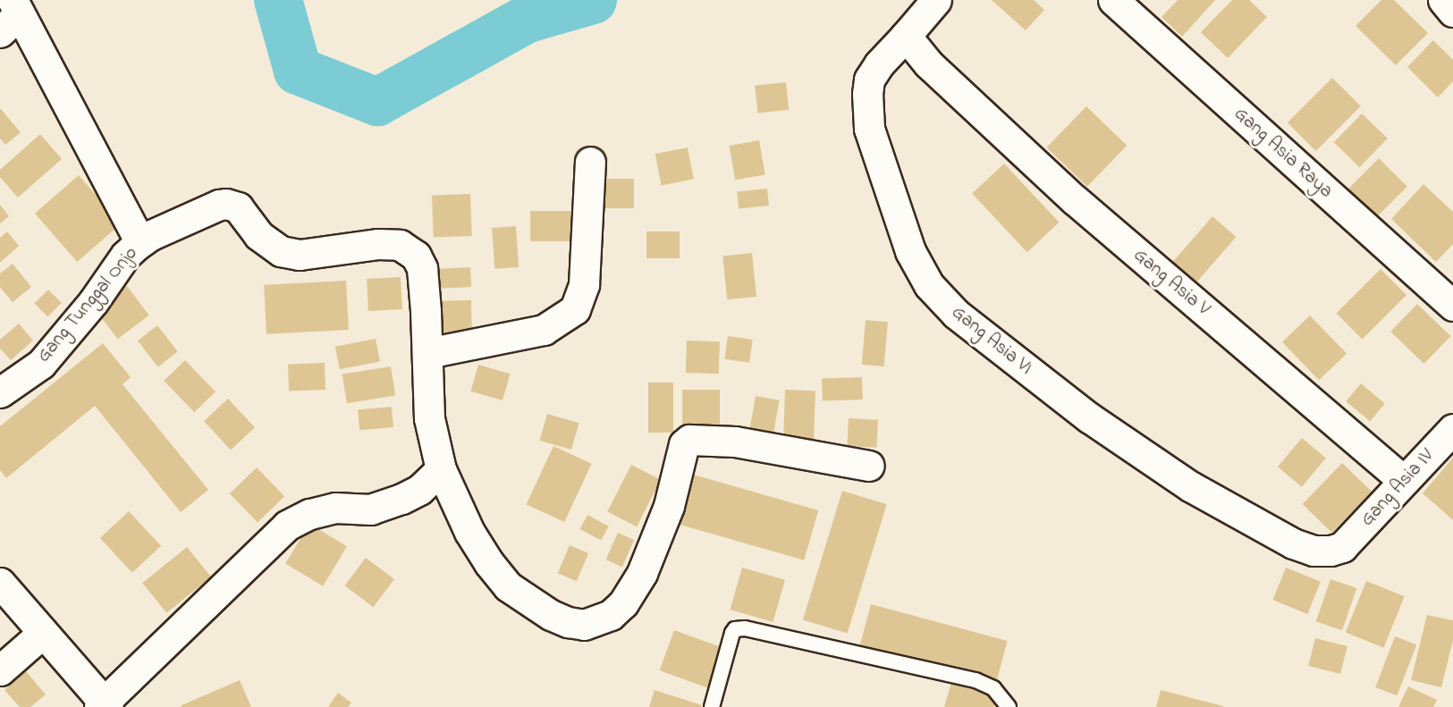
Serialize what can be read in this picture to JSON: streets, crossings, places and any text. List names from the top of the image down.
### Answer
{
  "streets": {
    "street": [
      "Gang Asia Raya",
      "Gang Asia V",
      "Gang Tunggal Onjo",
      "Gang Asia VI",
      "Gang Asia IV"
    ]
  },
  "crossings": [
    ["Gang Asia V", "Gang Asia VI"],
    ["Gang Asia V", "Gang Asia IV"],
    ["Gang Asia VI", "Gang Asia IV"]
  ]
}
